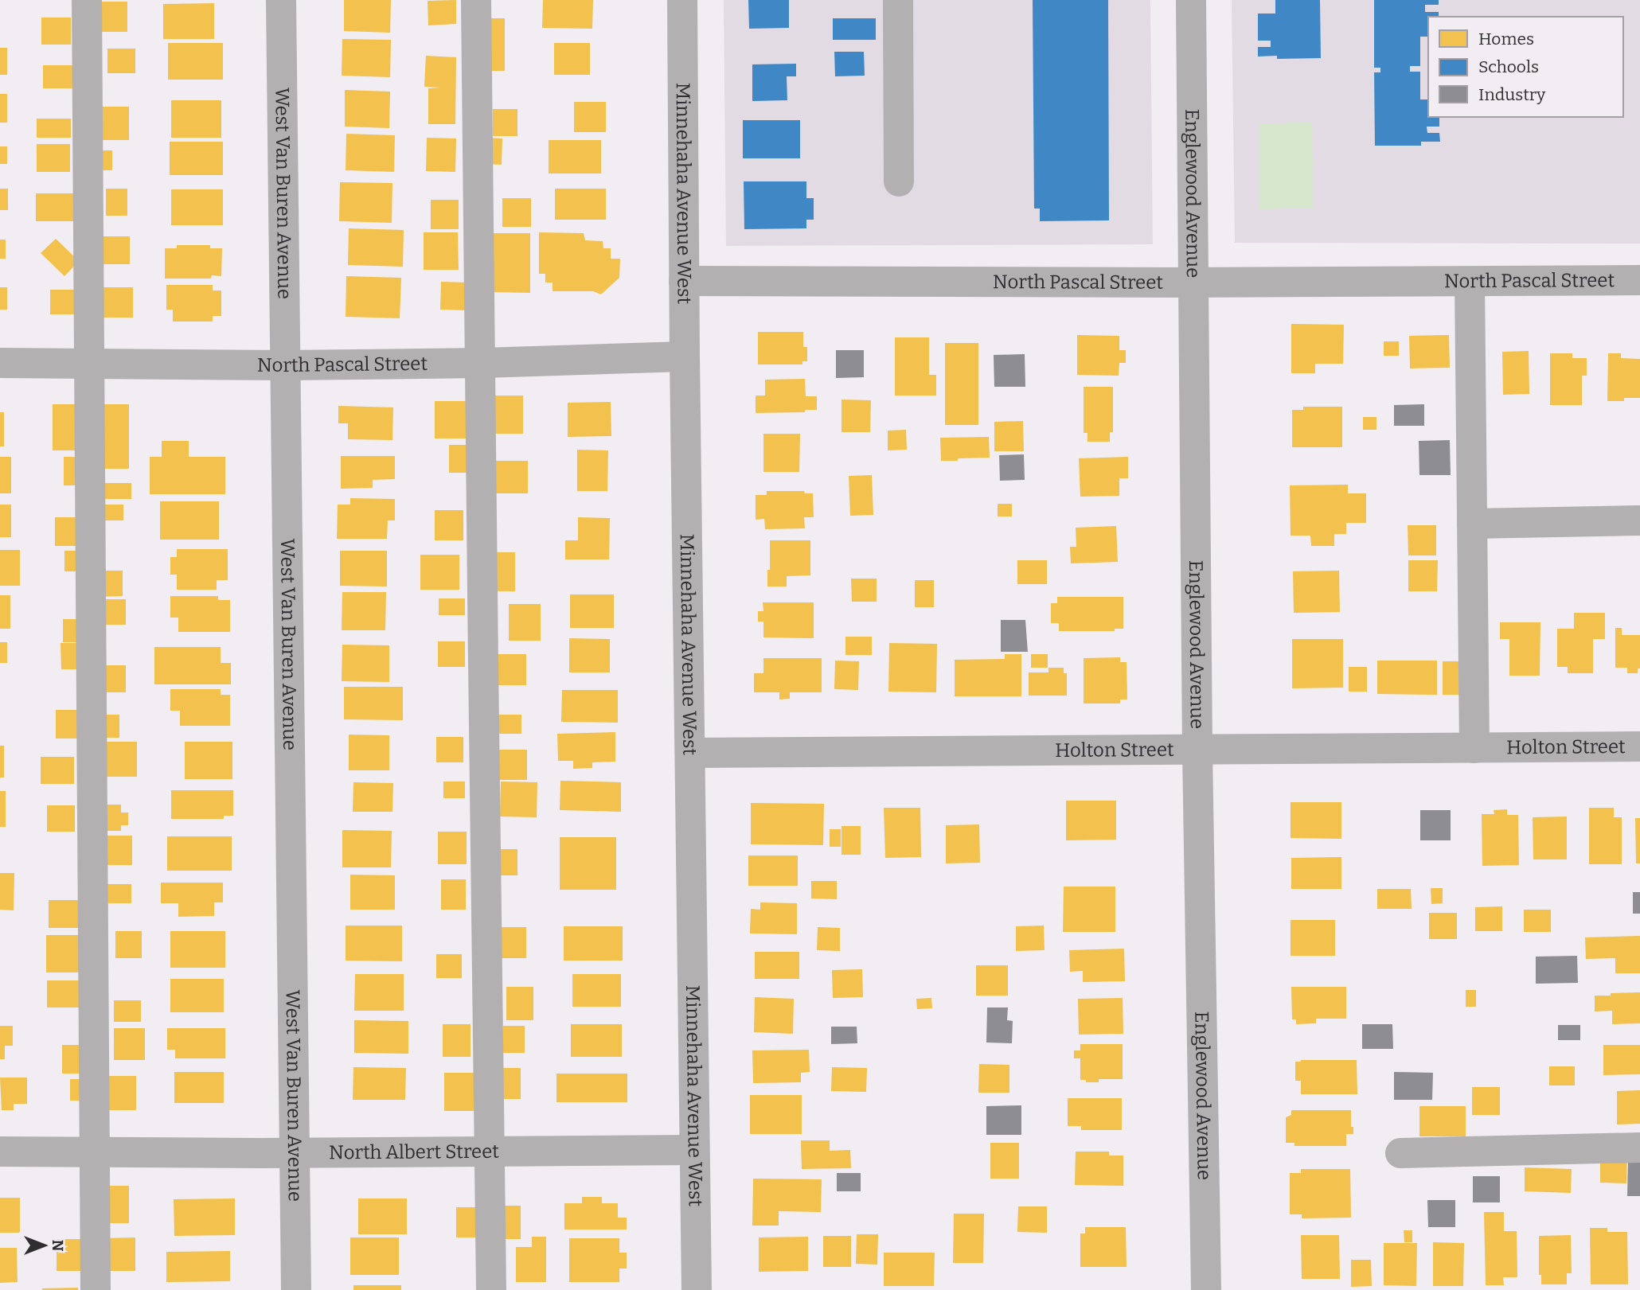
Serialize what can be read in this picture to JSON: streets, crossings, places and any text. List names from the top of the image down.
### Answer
{
  "streets": {
    "street": [
      "West Van Buren Avenue",
      "Minnehaha Avenue West",
      "Englewood Avenue",
      "North Pascal Street",
      "Holton Street",
      "North Albert Street"
    ]
  },
  "crossings": [
    ["West Van Buren Avenue", "North Pascal Street"],
    ["West Van Buren Avenue", "North Albert Street"],
    ["Minnehaha Avenue West", "North Pascal Street"],
    ["Minnehaha Avenue West", "Holton Street"],
    ["Minnehaha Avenue West", "North Albert Street"],
    ["Englewood Avenue", "North Pascal Street"],
    ["Englewood Avenue", "Holton Street"]
  ],
  "legend": ["Homes", "Schools", "Industry"],
  "north": "right"
}
